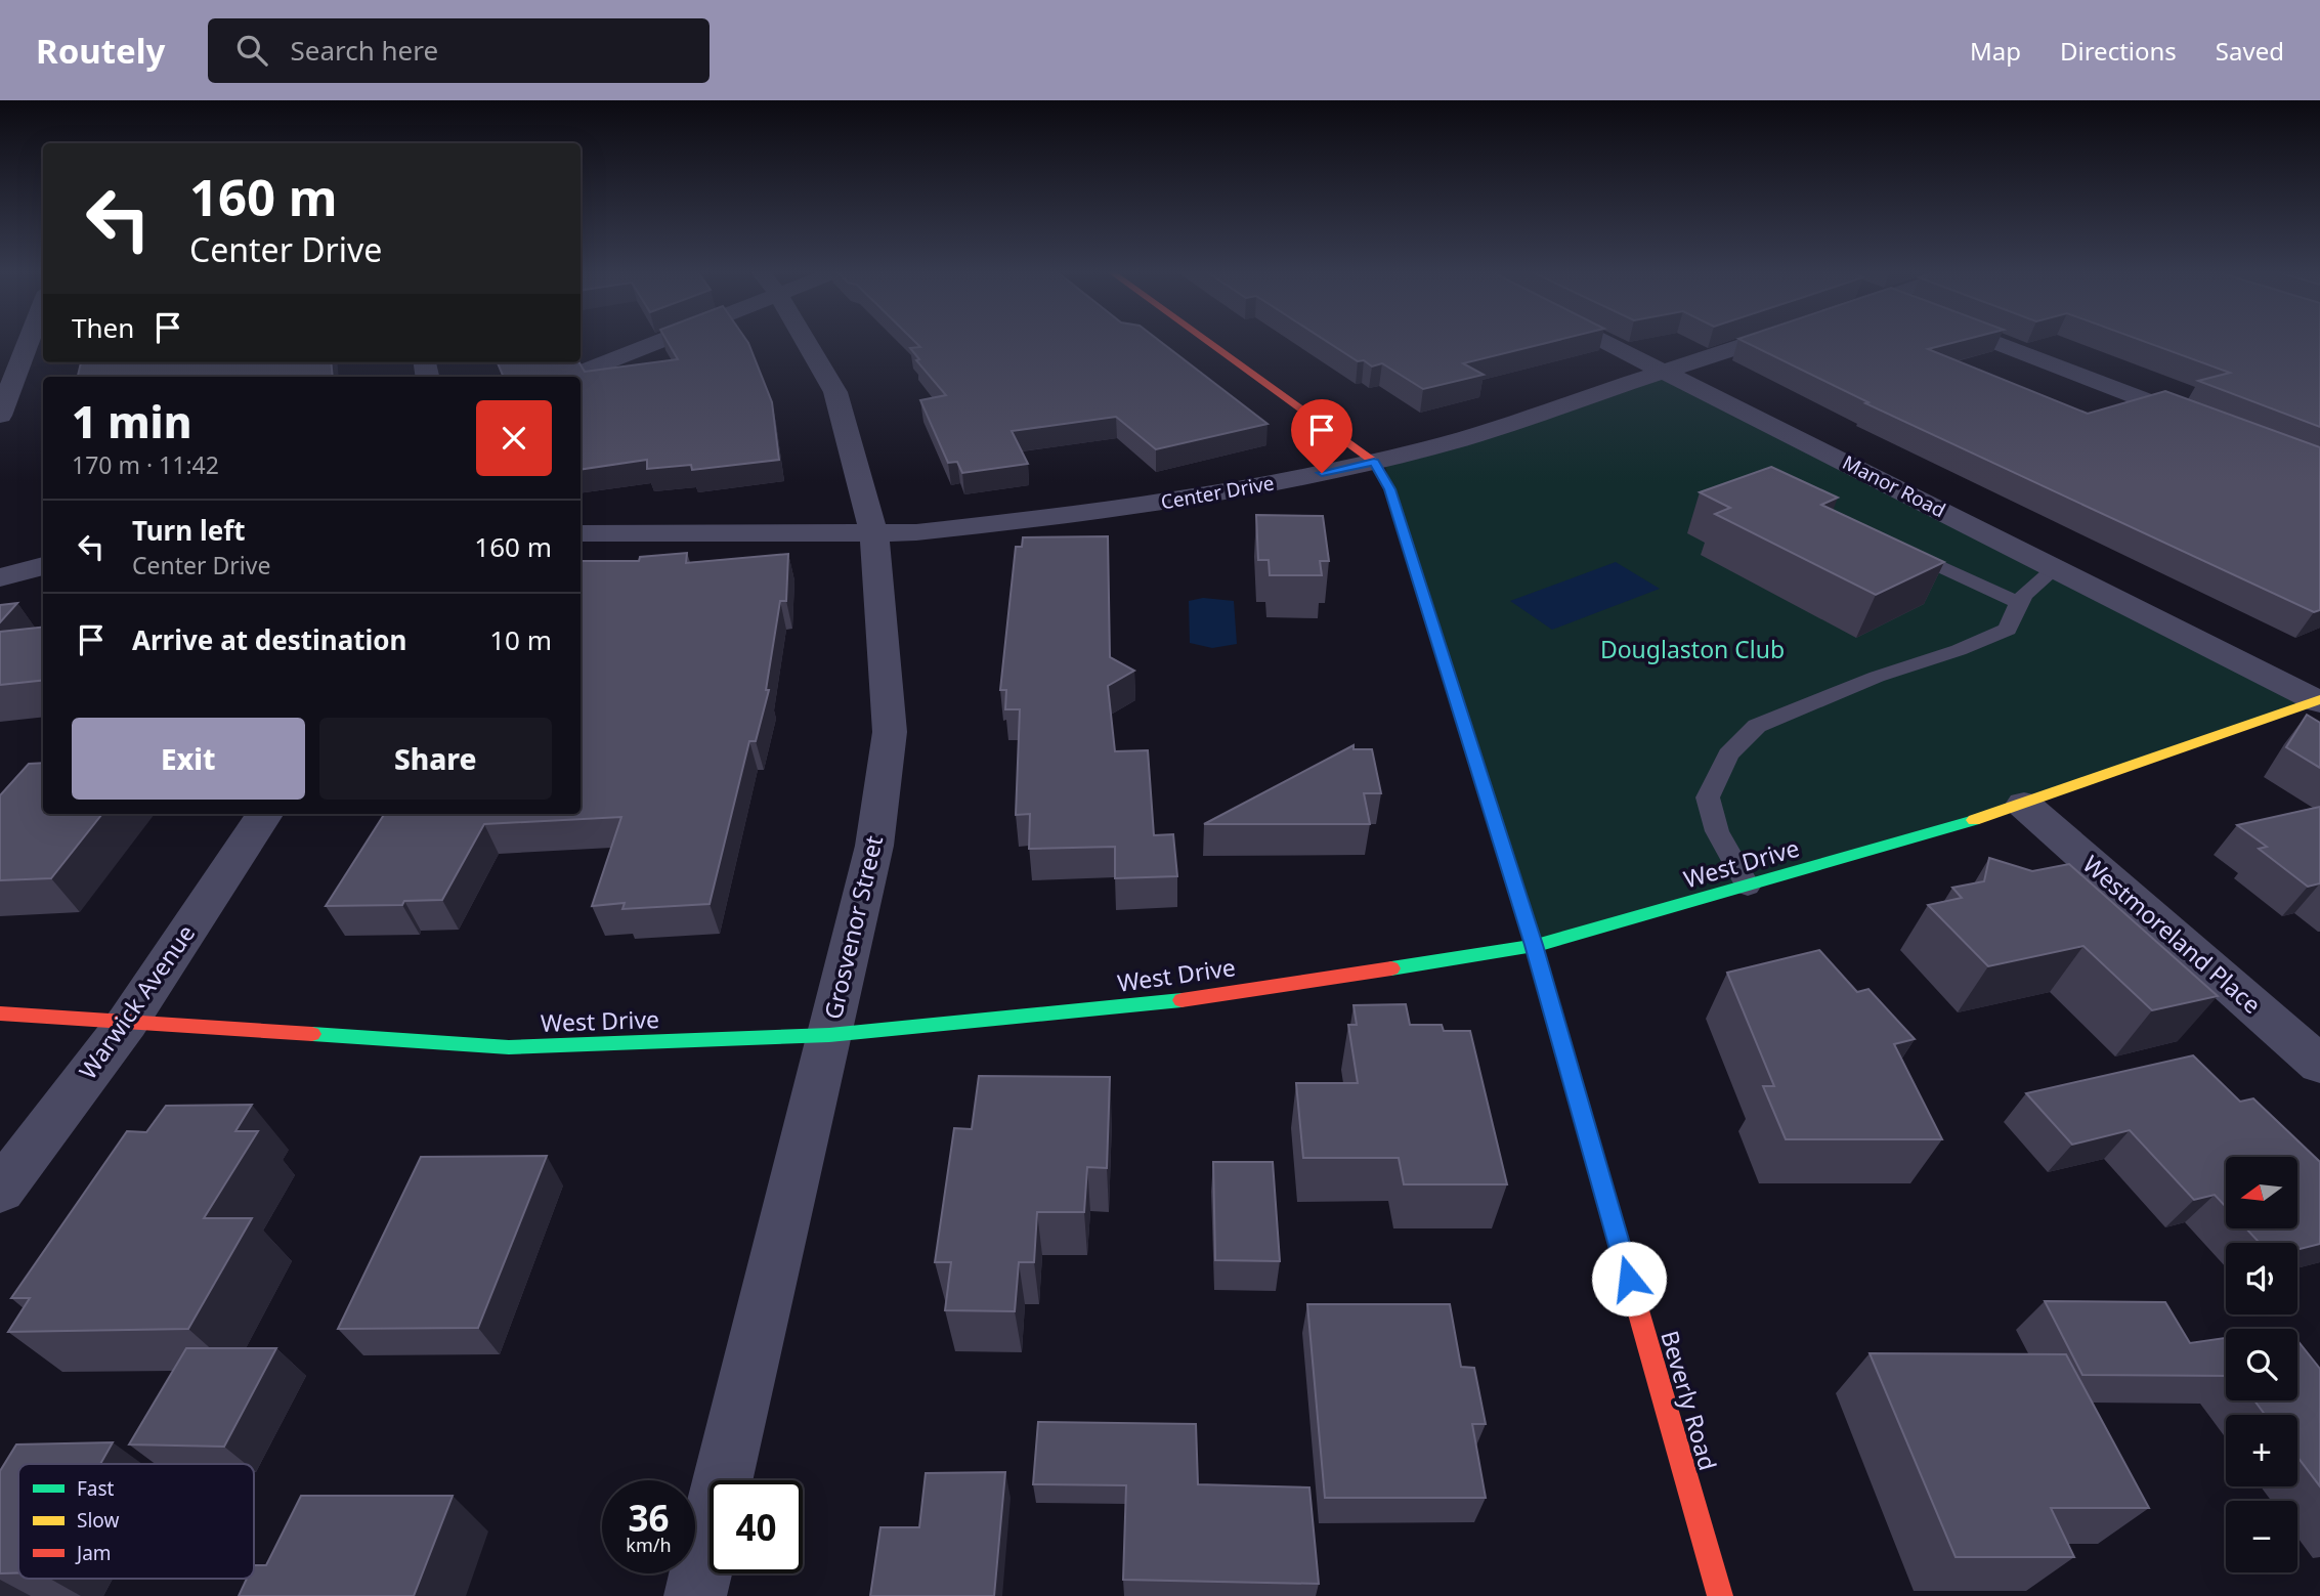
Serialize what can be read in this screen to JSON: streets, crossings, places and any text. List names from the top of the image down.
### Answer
{
  "streets": {
    "street": [
      "Manor Road",
      "Center Drive",
      "West Drive",
      "Grosvenor Street",
      "Westmoreland Place",
      "Warwick Avenue",
      "Beverly Road"
    ]
  },
  "crossings": [
    ["Manor Road", "Center Drive"],
    ["Manor Road", "West Drive"],
    ["Center Drive", "Grosvenor Street"],
    ["Center Drive", "Beverly Road"],
    ["West Drive", "Grosvenor Street"],
    ["West Drive", "Westmoreland Place"],
    ["West Drive", "Warwick Avenue"],
    ["West Drive", "Beverly Road"]
  ],
  "parks": ["Douglaston Club"],
  "legend": ["Fast", "Slow", "Jam"],
  "north": "left",
  "page": {
    "header": "Routely",
    "search": "Search here",
    "nav": ["Map", "Directions", "Saved"],
    "turn": ["160 m", "Center Drive"],
    "then": "Then",
    "heading": ["1 min", "170 m · 11:42"],
    "list": [
      {
        "name": "Turn left",
        "note": "Center Drive",
        "value": "160 m"
      },
      {
        "name": "Arrive at destination",
        "value": "10 m"
      }
    ],
    "buttons": ["Exit", "Share"],
    "map_buttons": ["+", "−"],
    "speed": "36 km/h",
    "limit": "40"
  }
}
